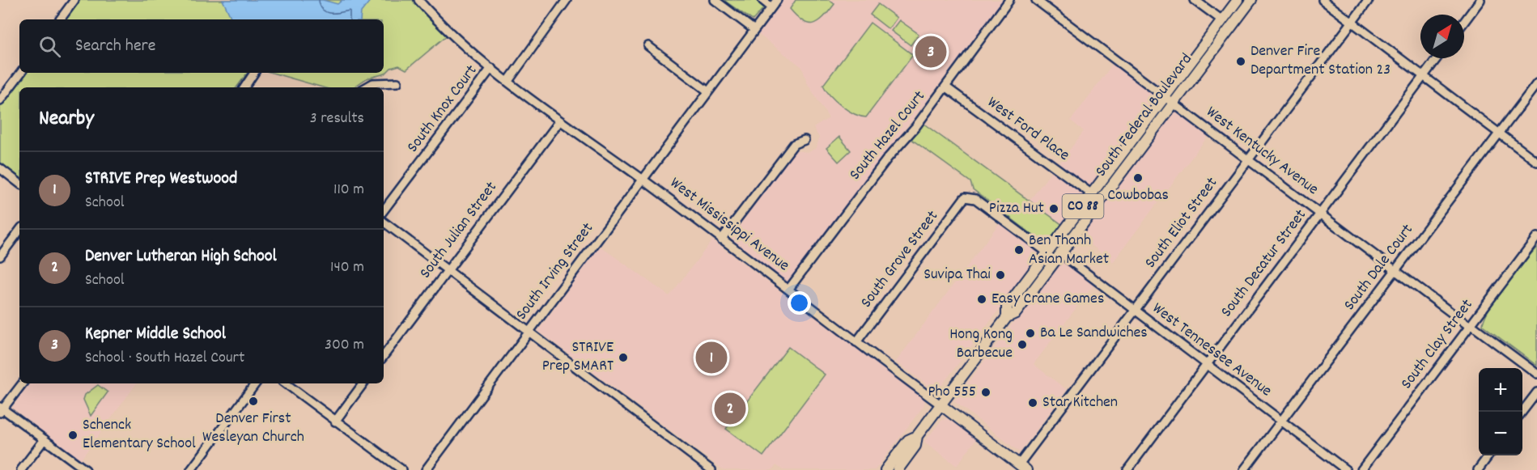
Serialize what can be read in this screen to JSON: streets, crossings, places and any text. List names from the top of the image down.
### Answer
{
  "streets": {
    "main road": ["South Federal Boulevard", "CO 88", "West Mississippi Avenue"],
    "street": [
      "South Knox Court",
      "West Ford Place",
      "South Hazel Court",
      "West Kentucky Avenue",
      "South Eliot Street",
      "South Julian Street",
      "South Grove Street",
      "South Decatur Street",
      "South Dale Court",
      "South Irving Street",
      "South Clay Street",
      "West Tennessee Avenue"
    ]
  },
  "crossings": [
    ["South Knox Court", "West Mississippi Avenue"],
    ["South Federal Boulevard", "West Ford Place"],
    ["South Federal Boulevard", "West Kentucky Avenue"],
    ["South Federal Boulevard", "West Mississippi Avenue"],
    ["South Federal Boulevard", "South Grove Street"],
    ["South Federal Boulevard", "West Tennessee Avenue"],
    ["West Ford Place", "South Hazel Court"],
    ["South Hazel Court", "West Mississippi Avenue"],
    ["West Kentucky Avenue", "South Eliot Street"],
    ["West Kentucky Avenue", "South Decatur Street"],
    ["West Kentucky Avenue", "South Dale Court"],
    ["West Kentucky Avenue", "South Clay Street"],
    ["South Eliot Street", "West Mississippi Avenue"],
    ["South Eliot Street", "West Tennessee Avenue"],
    ["West Mississippi Avenue", "South Julian Street"],
    ["West Mississippi Avenue", "South Grove Street"],
    ["West Mississippi Avenue", "South Irving Street"],
    ["South Decatur Street", "West Tennessee Avenue"],
    ["South Dale Court", "West Tennessee Avenue"]
  ],
  "places": [
    "Denver Fire Department Station 23",
    "Cowbobas",
    "Pizza Hut",
    "Ben Thanh Asian Market",
    "Suvipa Thai",
    "Easy Crane Games",
    "Ba Le Sandwiches",
    "Hong Kong Barbecue",
    "STRIVE Prep SMART",
    "Pho 555",
    "Denver First Wesleyan Church",
    "Star Kitchen",
    "Schenck Elementary School"
  ],
  "north": "top right",
  "page": {
    "search": "Search here",
    "pins": ["3", "1", "2"],
    "heading": ["Nearby", "3 results"],
    "list": [
      {
        "mark": "1",
        "name": "STRIVE Prep Westwood",
        "note": "School",
        "value": "110 m"
      },
      {
        "mark": "2",
        "name": "Denver Lutheran High School",
        "note": "School",
        "value": "140 m"
      },
      {
        "mark": "3",
        "name": "Kepner Middle School",
        "note": "School · South Hazel Court",
        "value": "300 m"
      }
    ],
    "map_buttons": ["+", "−"]
  }
}
